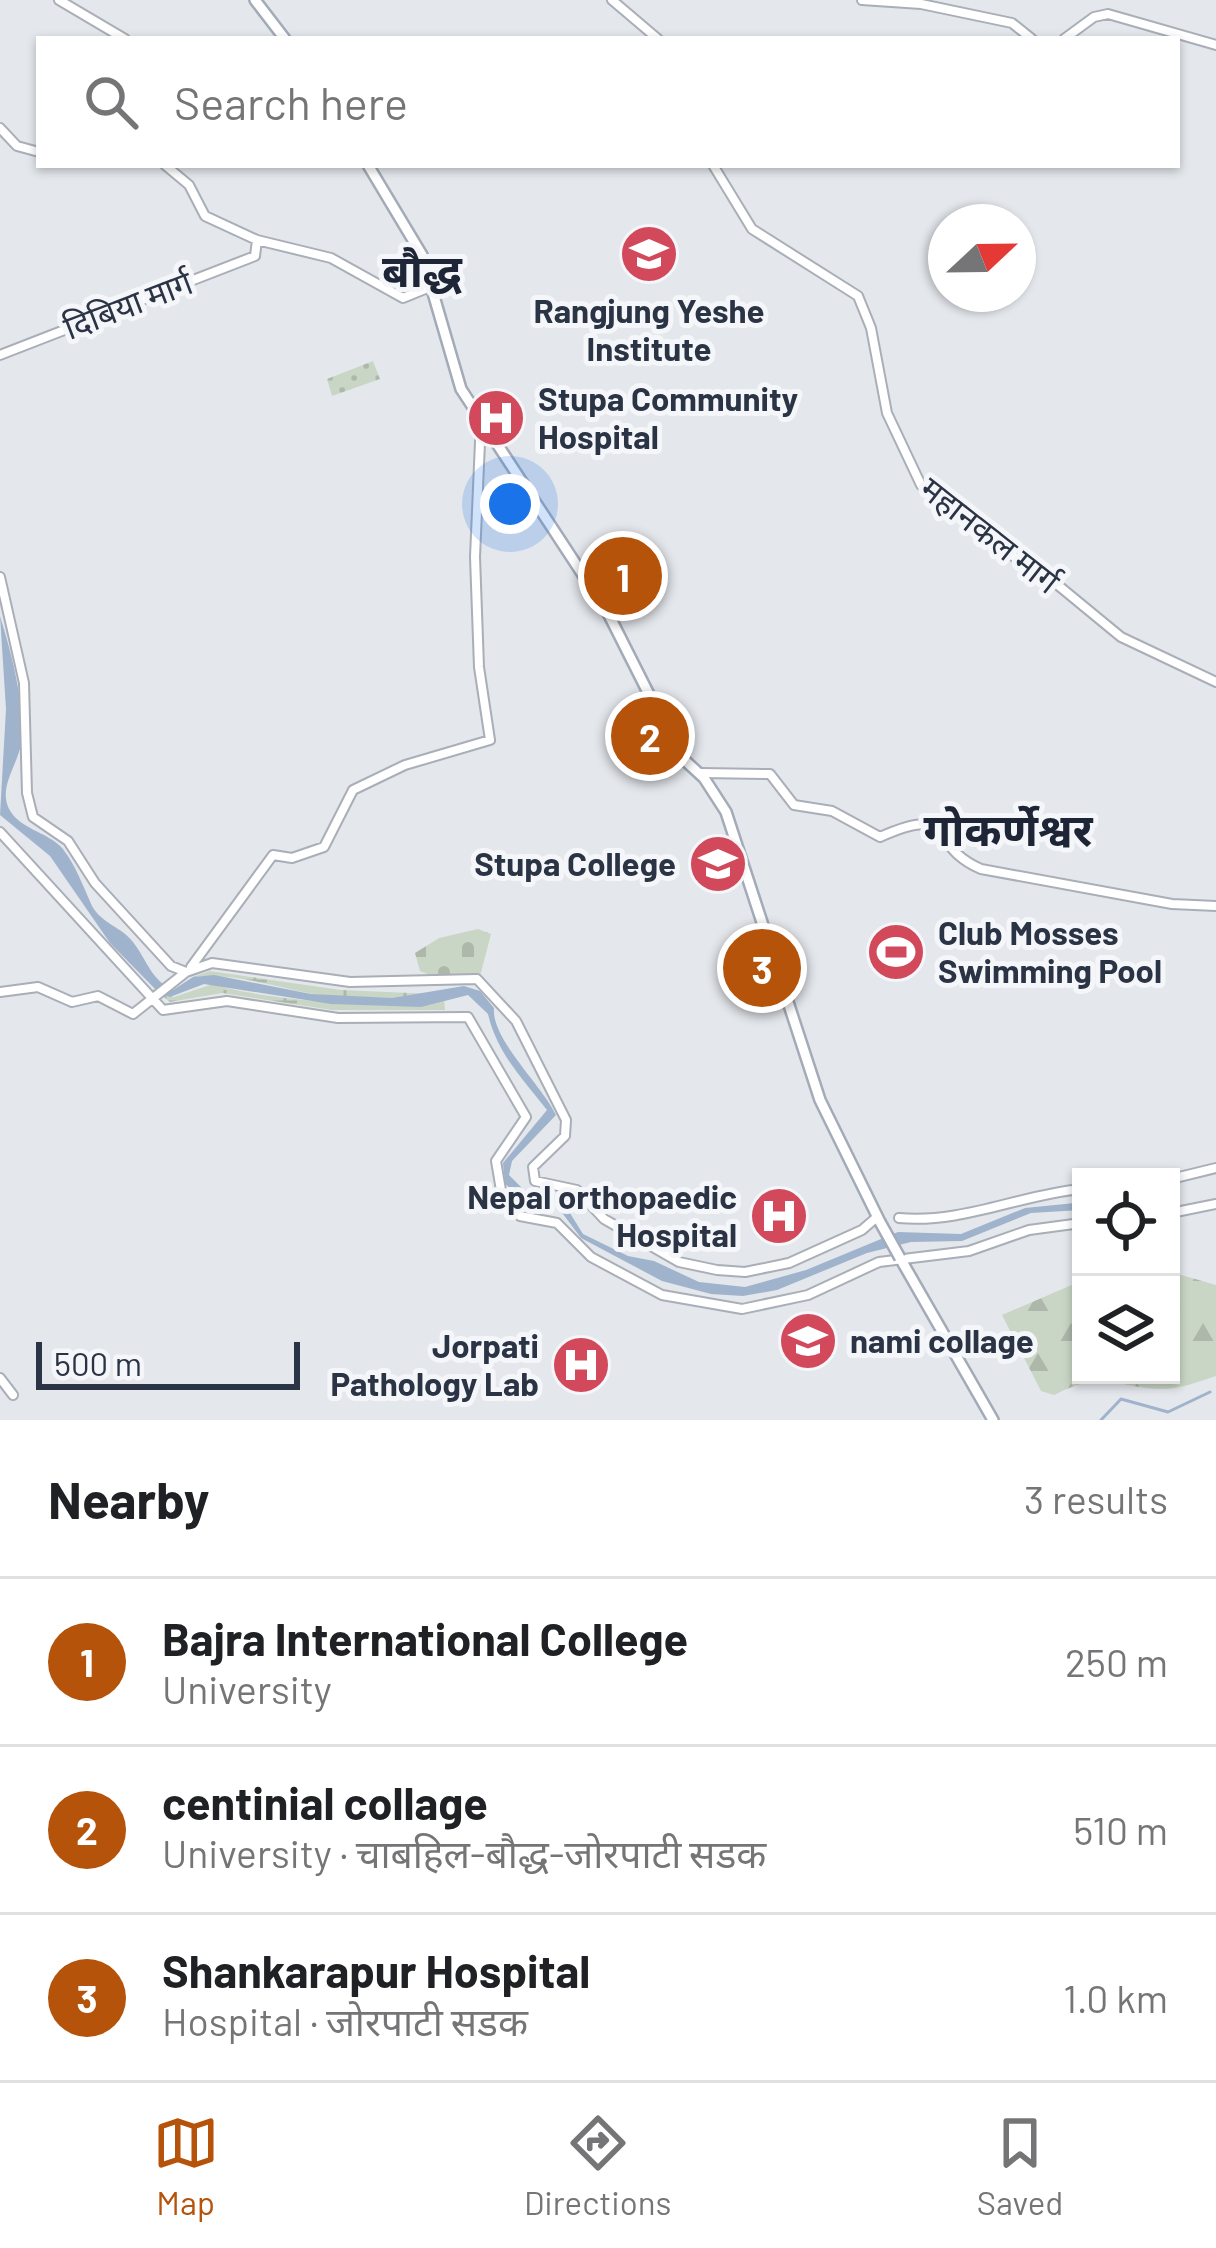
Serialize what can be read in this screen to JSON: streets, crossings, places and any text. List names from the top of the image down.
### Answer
{
  "streets": {
    "main road": ["दिबिया मार्ग", "महानकल मार्ग"]
  },
  "districts": ["बौद्ध", "गोकर्णेश्वर"],
  "places": {
    "school or university": ["Rangjung Yeshe Institute", "Stupa College", "nami collage"],
    "hospital": ["Stupa Community Hospital", "Nepal orthopaedic Hospital", "Jorpati Pathology Lab"],
    "sports": ["Club Mosses Swimming Pool"]
  },
  "scale_bar": "500 m",
  "north": "right",
  "page": {
    "search": "Search here",
    "pins": ["1", "2", "3"],
    "scale": "500 m",
    "heading": ["Nearby", "3 results"],
    "list": [
      {
        "mark": "1",
        "name": "Bajra International College",
        "note": "University",
        "value": "250 m"
      },
      {
        "mark": "2",
        "name": "centinial collage",
        "note": "University · चाबहिल-बौद्ध-जोरपाटी सडक",
        "value": "510 m"
      },
      {
        "mark": "3",
        "name": "Shankarapur Hospital",
        "note": "Hospital · जोरपाटी सडक",
        "value": "1.0 km"
      }
    ],
    "nav": ["Map", "Directions", "Saved"]
  }
}
